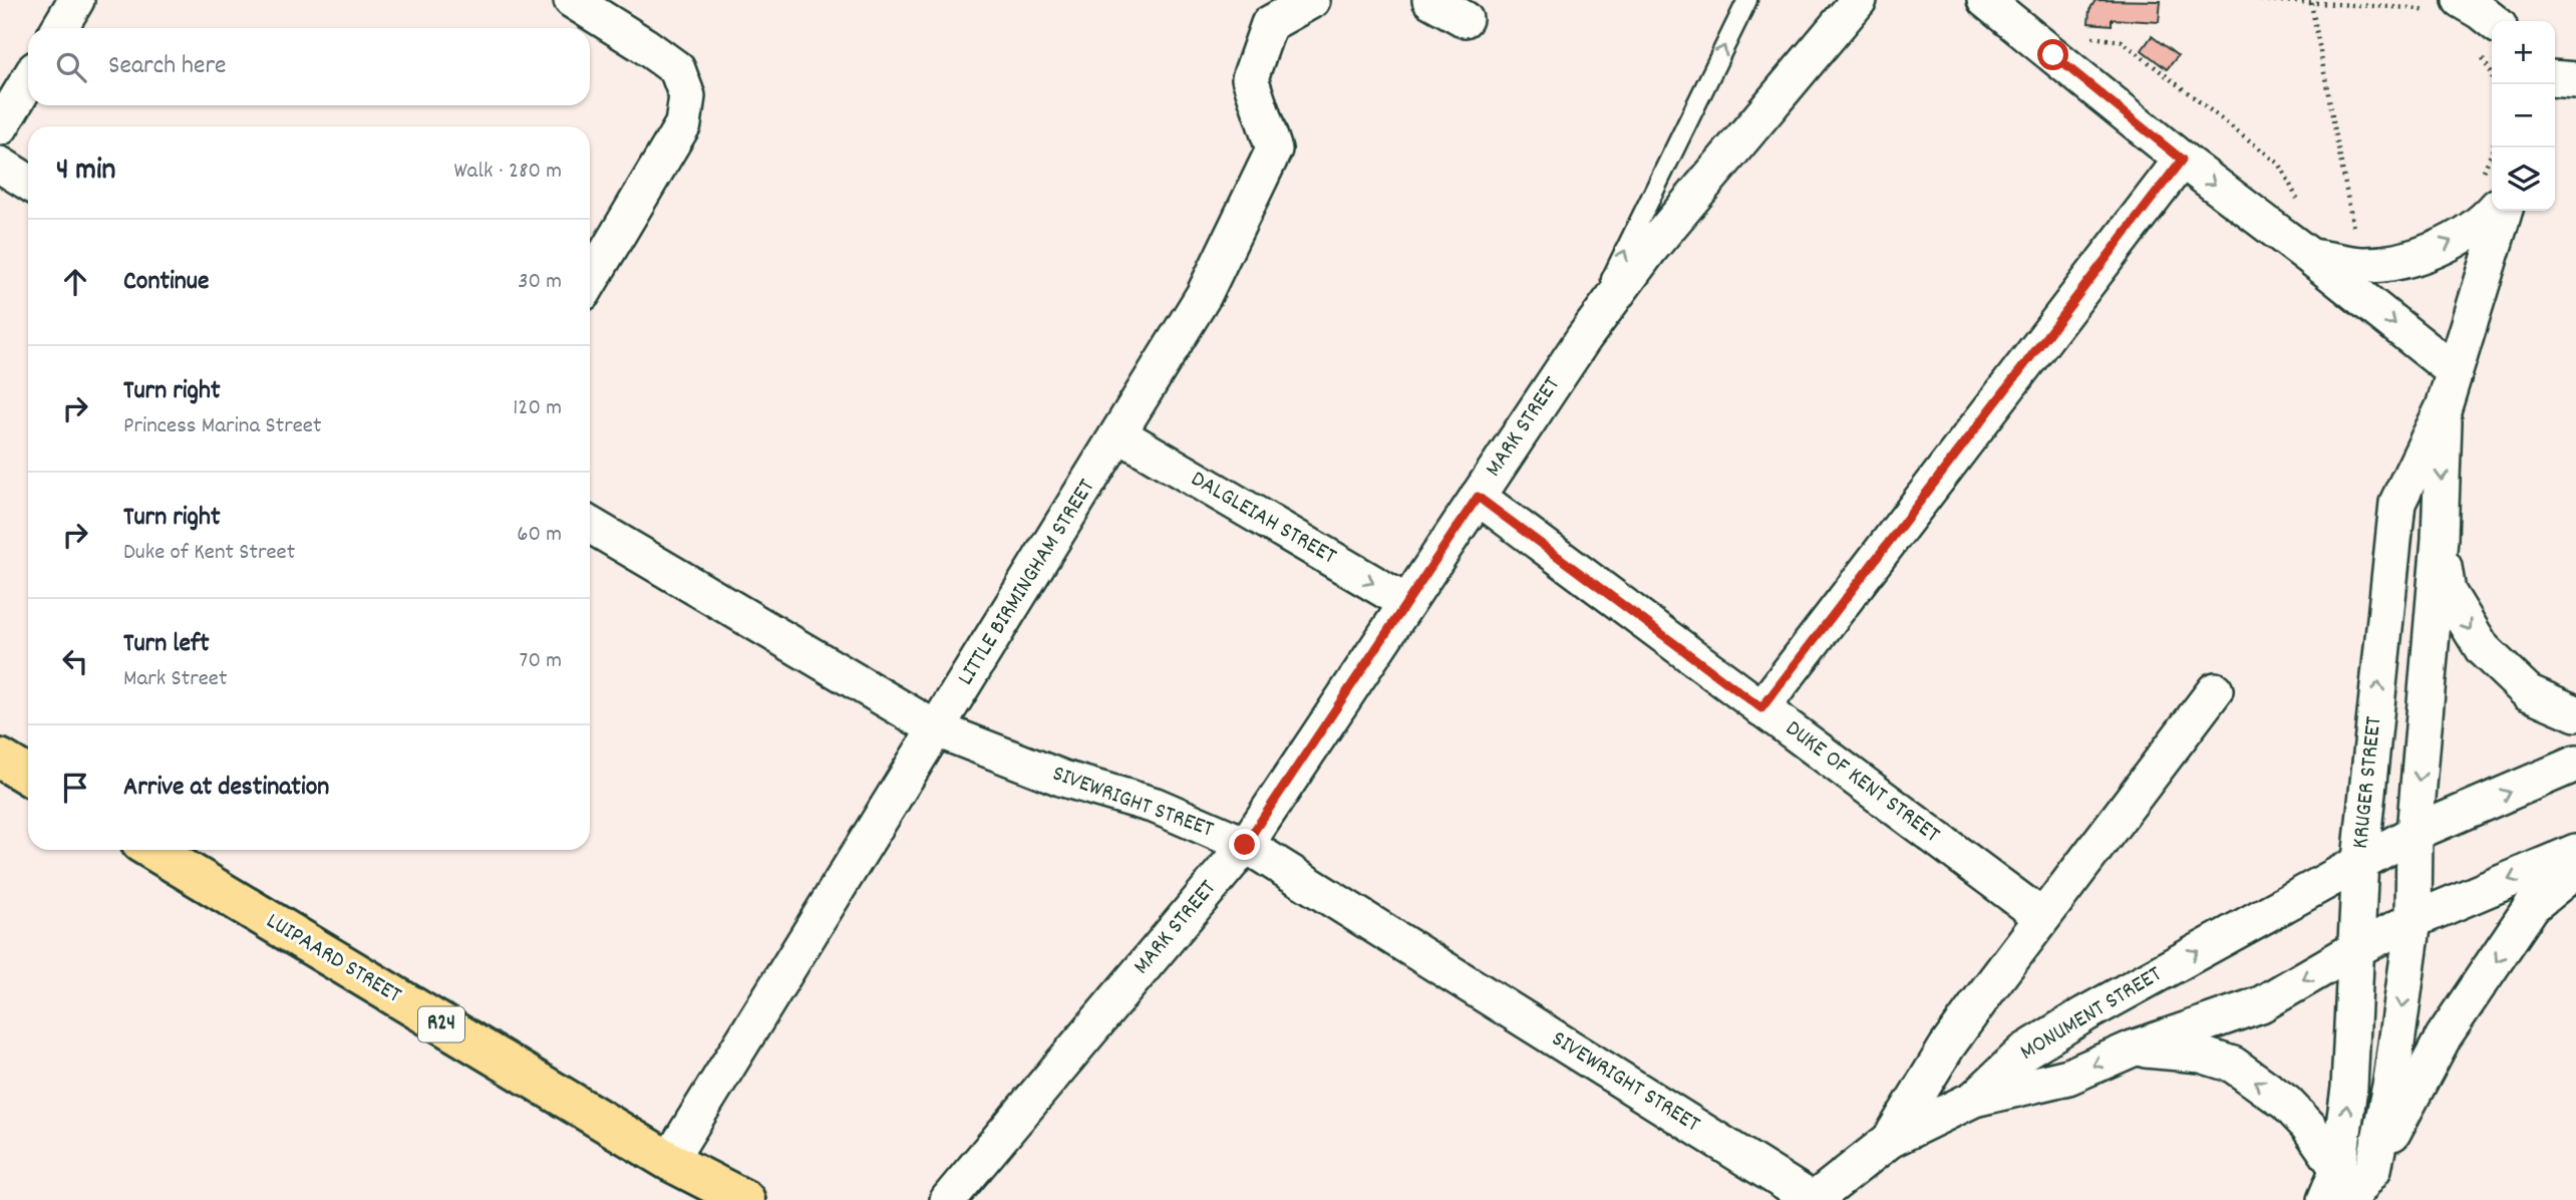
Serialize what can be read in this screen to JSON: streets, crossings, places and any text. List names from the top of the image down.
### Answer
{
  "streets": {
    "main road": ["LUIPAARD STREET", "R24"],
    "street": [
      "MARK STREET",
      "DALGLEIAH STREET",
      "LITTLE BIRMINGHAM STREET",
      "DUKE OF KENT STREET",
      "KRUGER STREET",
      "SIVEWRIGHT STREET",
      "MONUMENT STREET"
    ]
  },
  "crossings": [
    ["MARK STREET", "DALGLEIAH STREET"],
    ["MARK STREET", "DUKE OF KENT STREET"],
    ["MARK STREET", "SIVEWRIGHT STREET"],
    ["DALGLEIAH STREET", "LITTLE BIRMINGHAM STREET"],
    ["LITTLE BIRMINGHAM STREET", "SIVEWRIGHT STREET"],
    ["LITTLE BIRMINGHAM STREET", "LUIPAARD STREET"],
    ["KRUGER STREET", "MONUMENT STREET"],
    ["SIVEWRIGHT STREET", "MONUMENT STREET"]
  ],
  "one_way": ["DALGLEIAH STREET"],
  "page": {
    "map_buttons": ["+", "−"],
    "search": "Search here",
    "heading": ["4 min", "Walk · 280 m"],
    "list": [
      ["Continue", "30 m"],
      ["Turn right", "Princess Marina Street", "120 m"],
      ["Turn right", "Duke of Kent Street", "60 m"],
      ["Turn left", "Mark Street", "70 m"],
      "Arrive at destination"
    ]
  }
}
